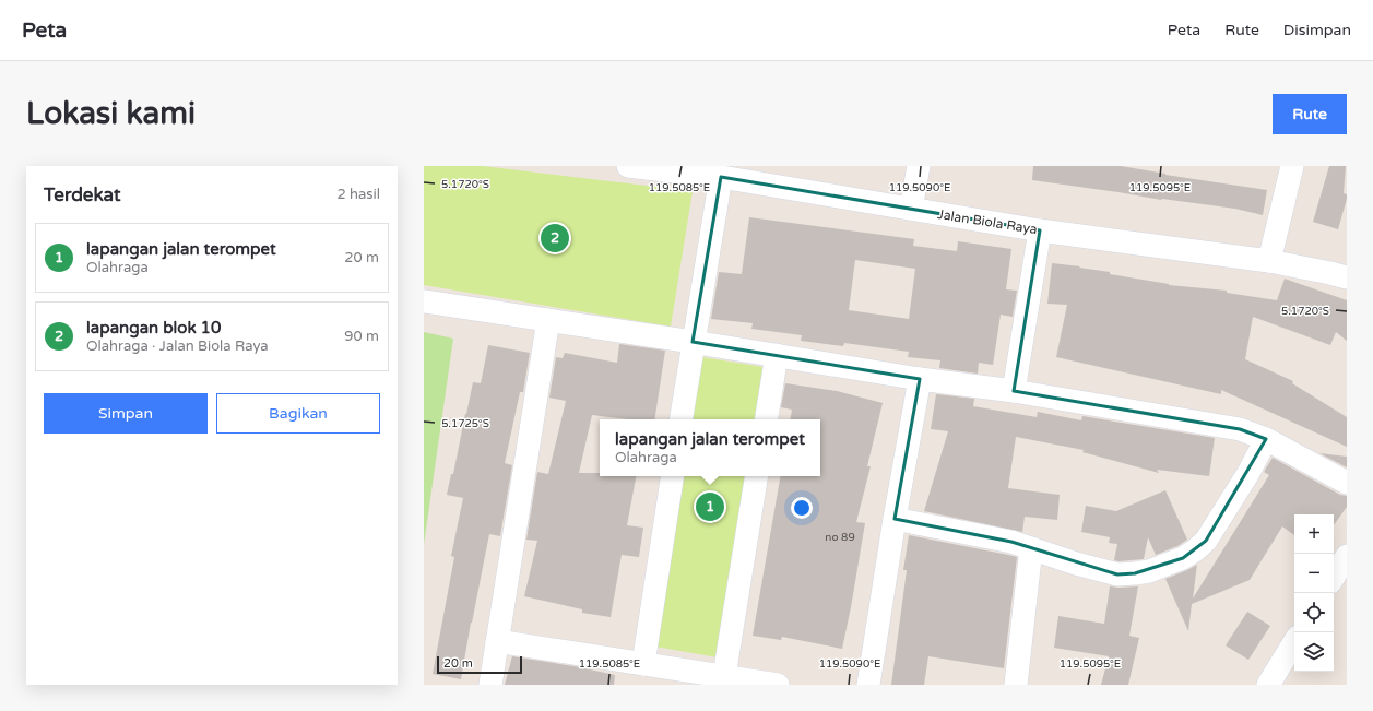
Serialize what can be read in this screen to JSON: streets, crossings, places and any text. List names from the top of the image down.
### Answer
{
  "streets": {
    "street": ["Jalan Biola Raya"]
  },
  "house_numbers": ["no 89"],
  "scale_bar": "20 m",
  "page": {
    "header": "Peta",
    "nav": ["Peta", "Rute", "Disimpan"],
    "buttons": [
      "Rute",
      ["Simpan", "Bagikan"]
    ],
    "title": "Lokasi kami",
    "heading": ["Terdekat", "2 hasil"],
    "pins": ["2", "1"],
    "list": [
      {
        "mark": "1",
        "name": "lapangan jalan terompet",
        "note": "Olahraga",
        "value": "20 m"
      },
      {
        "mark": "2",
        "name": "lapangan blok 10",
        "note": "Olahraga · Jalan Biola Raya",
        "value": "90 m"
      }
    ],
    "popup": ["lapangan jalan terompet", "Olahraga"],
    "map_buttons": ["+", "−"],
    "scale": "20 m"
  },
  "coordinates": [
    "5.1720°S",
    "119.5085°E",
    "119.5090°E",
    "119.5095°E",
    "5.1725°S"
  ]
}
